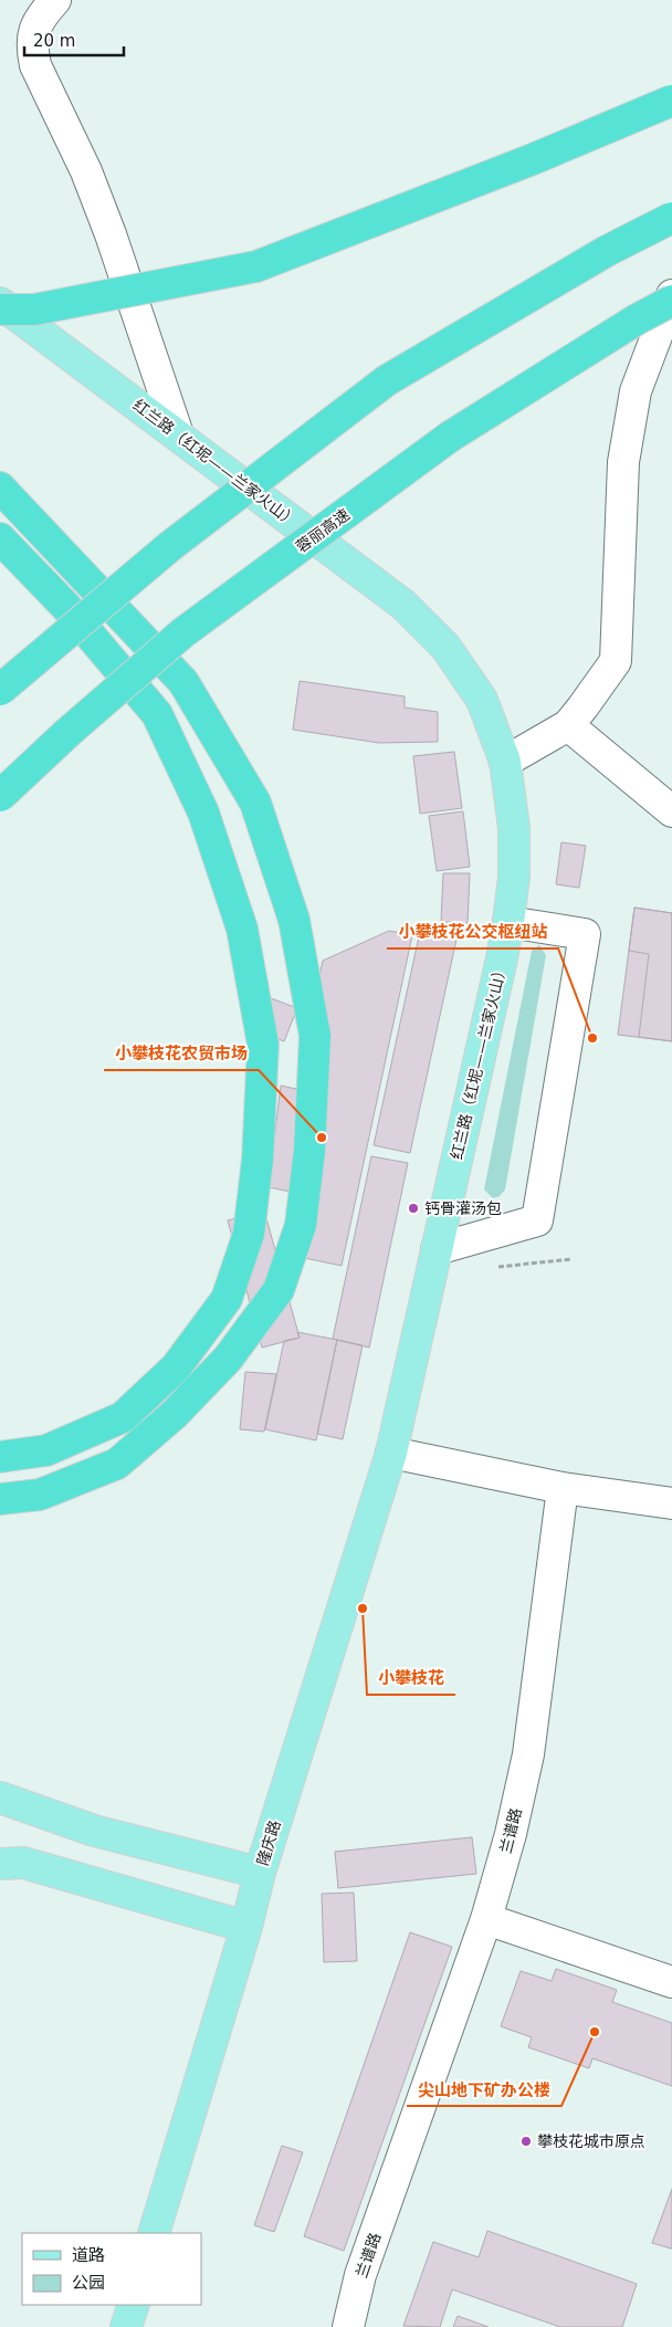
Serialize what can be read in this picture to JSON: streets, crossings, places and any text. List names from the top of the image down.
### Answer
{
  "streets": {
    "highway": ["蓉丽高速"],
    "main road": ["红兰路（红坭——兰家火山）", "隆庆路"],
    "street": ["兰谱路"]
  },
  "crossings": [
    ["红兰路（红坭——兰家火山）", "隆庆路"]
  ],
  "places": [
    "小攀枝花公交枢纽站",
    "小攀枝花农贸市场",
    "钙骨灌汤包",
    "小攀枝花",
    "尖山地下矿办公楼",
    "攀枝花城市原点"
  ],
  "legend": ["道路", "公园"],
  "scale_bar": "20 m"
}
